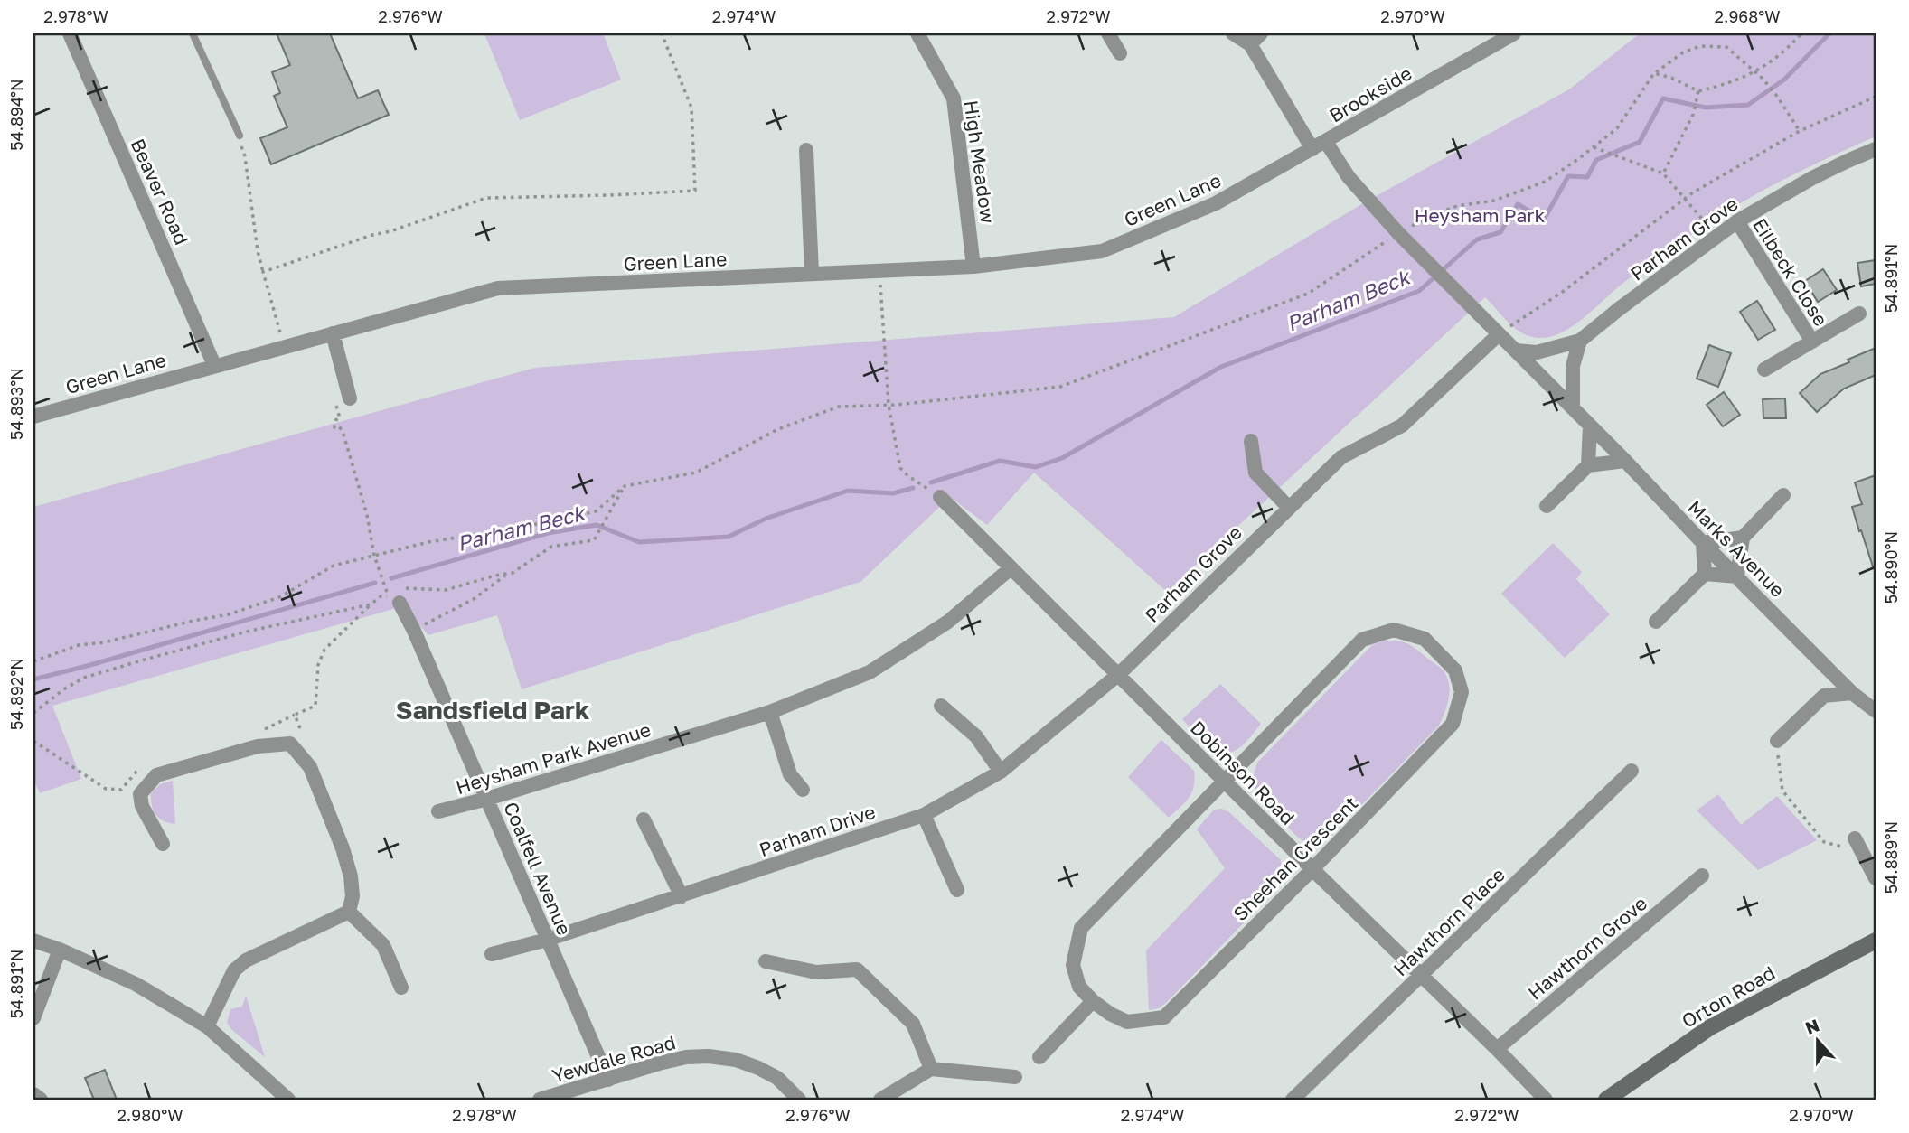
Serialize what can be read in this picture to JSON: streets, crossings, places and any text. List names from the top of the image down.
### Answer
{
  "streets": {
    "street": [
      "Brookside",
      "High Meadow",
      "Beaver Road",
      "Green Lane",
      "Parham Grove",
      "Eilbeck Close",
      "Marks Avenue",
      "Heysham Park Avenue",
      "Dobinson Road",
      "Parham Drive",
      "Sheehan Crescent",
      "Coalfell Avenue",
      "Hawthorn Place",
      "Hawthorn Grove",
      "Orton Road",
      "Yewdale Road"
    ]
  },
  "crossings": [
    ["Brookside", "Green Lane"],
    ["Brookside", "Marks Avenue"],
    ["High Meadow", "Green Lane"],
    ["Beaver Road", "Green Lane"],
    ["Parham Grove", "Eilbeck Close"],
    ["Parham Grove", "Marks Avenue"],
    ["Parham Grove", "Dobinson Road"],
    ["Parham Grove", "Parham Drive"],
    ["Heysham Park Avenue", "Dobinson Road"],
    ["Heysham Park Avenue", "Coalfell Avenue"],
    ["Dobinson Road", "Parham Drive"],
    ["Dobinson Road", "Sheehan Crescent"],
    ["Dobinson Road", "Hawthorn Place"],
    ["Dobinson Road", "Hawthorn Grove"],
    ["Parham Drive", "Coalfell Avenue"],
    ["Coalfell Avenue", "Yewdale Road"]
  ],
  "districts": ["Sandsfield Park"],
  "water": ["Parham Beck"],
  "parks": ["Heysham Park"],
  "north": "top",
  "coordinates": [
    "2.978°W",
    "2.976°W",
    "2.974°W",
    "2.972°W",
    "2.970°W",
    "2.968°W",
    "54.894°N",
    "54.891°N",
    "54.893°N",
    "54.890°N",
    "54.892°N",
    "54.889°N",
    "2.980°W"
  ]
}
